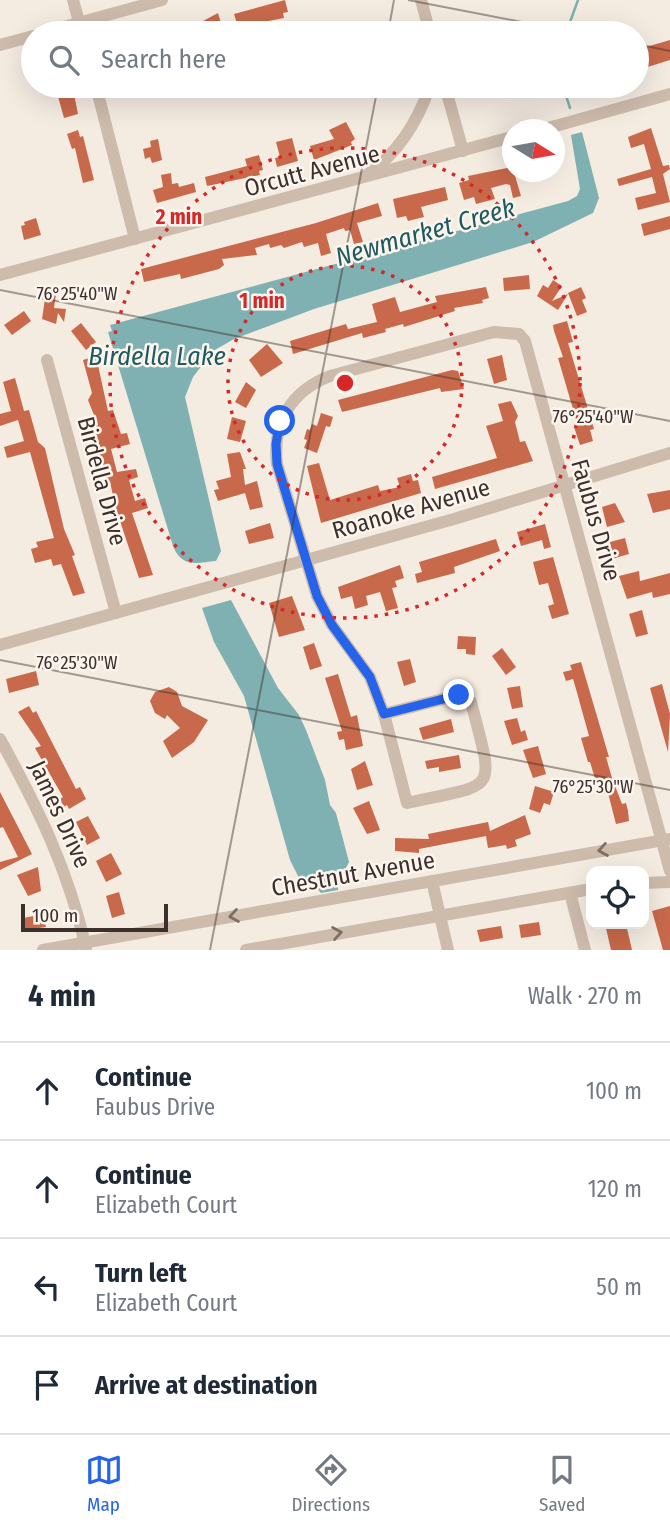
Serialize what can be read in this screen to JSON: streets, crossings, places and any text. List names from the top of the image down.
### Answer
{
  "streets": {
    "street": [
      "Orcutt Avenue",
      "Birdella Drive",
      "Roanoke Avenue",
      "Faubus Drive",
      "James Drive",
      "Chestnut Avenue"
    ]
  },
  "crossings": [
    ["Birdella Drive", "Roanoke Avenue"],
    ["Roanoke Avenue", "Faubus Drive"],
    ["Faubus Drive", "Chestnut Avenue"],
    ["James Drive", "Chestnut Avenue"]
  ],
  "water": ["Newmarket Creek", "Birdella Lake"],
  "scale_bar": "100 m",
  "north": "right",
  "page": {
    "search": "Search here",
    "scale": "100 m",
    "heading": ["4 min", "Walk · 270 m"],
    "list": [
      ["Continue", "Faubus Drive", "100 m"],
      ["Continue", "Elizabeth Court", "120 m"],
      ["Turn left", "Elizabeth Court", "50 m"],
      "Arrive at destination"
    ],
    "nav": ["Map", "Directions", "Saved"]
  },
  "coordinates": ["76°25'40\"W", "76°25'30\"W"],
  "rings": ["2 min", "1 min"]
}
